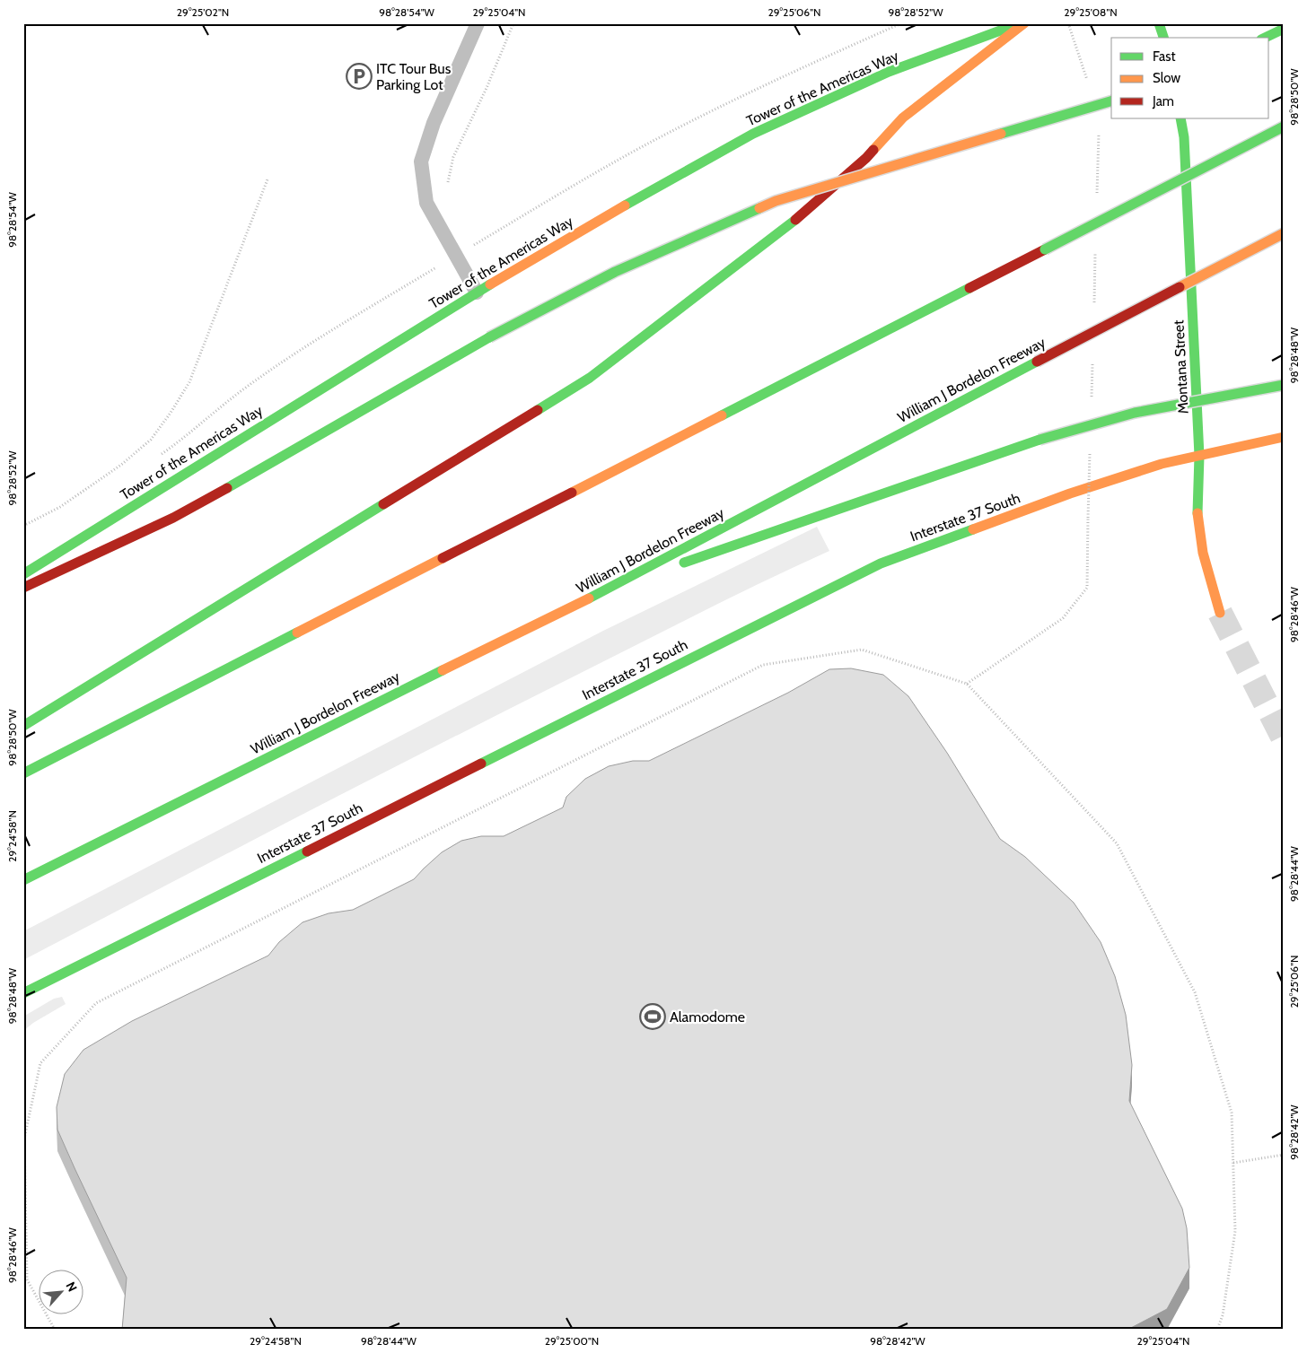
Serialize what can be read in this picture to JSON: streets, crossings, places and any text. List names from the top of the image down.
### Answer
{
  "streets": {
    "main road": [
      "Tower of the Americas Way",
      "Montana Street",
      "William J Bordelon Freeway",
      "Interstate 37 South"
    ]
  },
  "crossings": [
    ["Montana Street", "Interstate 37 South"]
  ],
  "places": {
    "parking": ["ITC Tour Bus Parking Lot"],
    "sports": ["Alamodome"]
  },
  "legend": ["Fast", "Slow", "Jam"],
  "north": "top right",
  "coordinates": [
    "29°25'02\"N",
    "98°28'54\"W",
    "29°25'04\"N",
    "29°25'06\"N",
    "98°28'52\"W",
    "29°25'08\"N",
    "98°28'50\"W",
    "98°28'48\"W",
    "98°28'46\"W",
    "29°24'58\"N",
    "98°28'44\"W",
    "98°28'42\"W",
    "29°25'00\"N"
  ]
}
